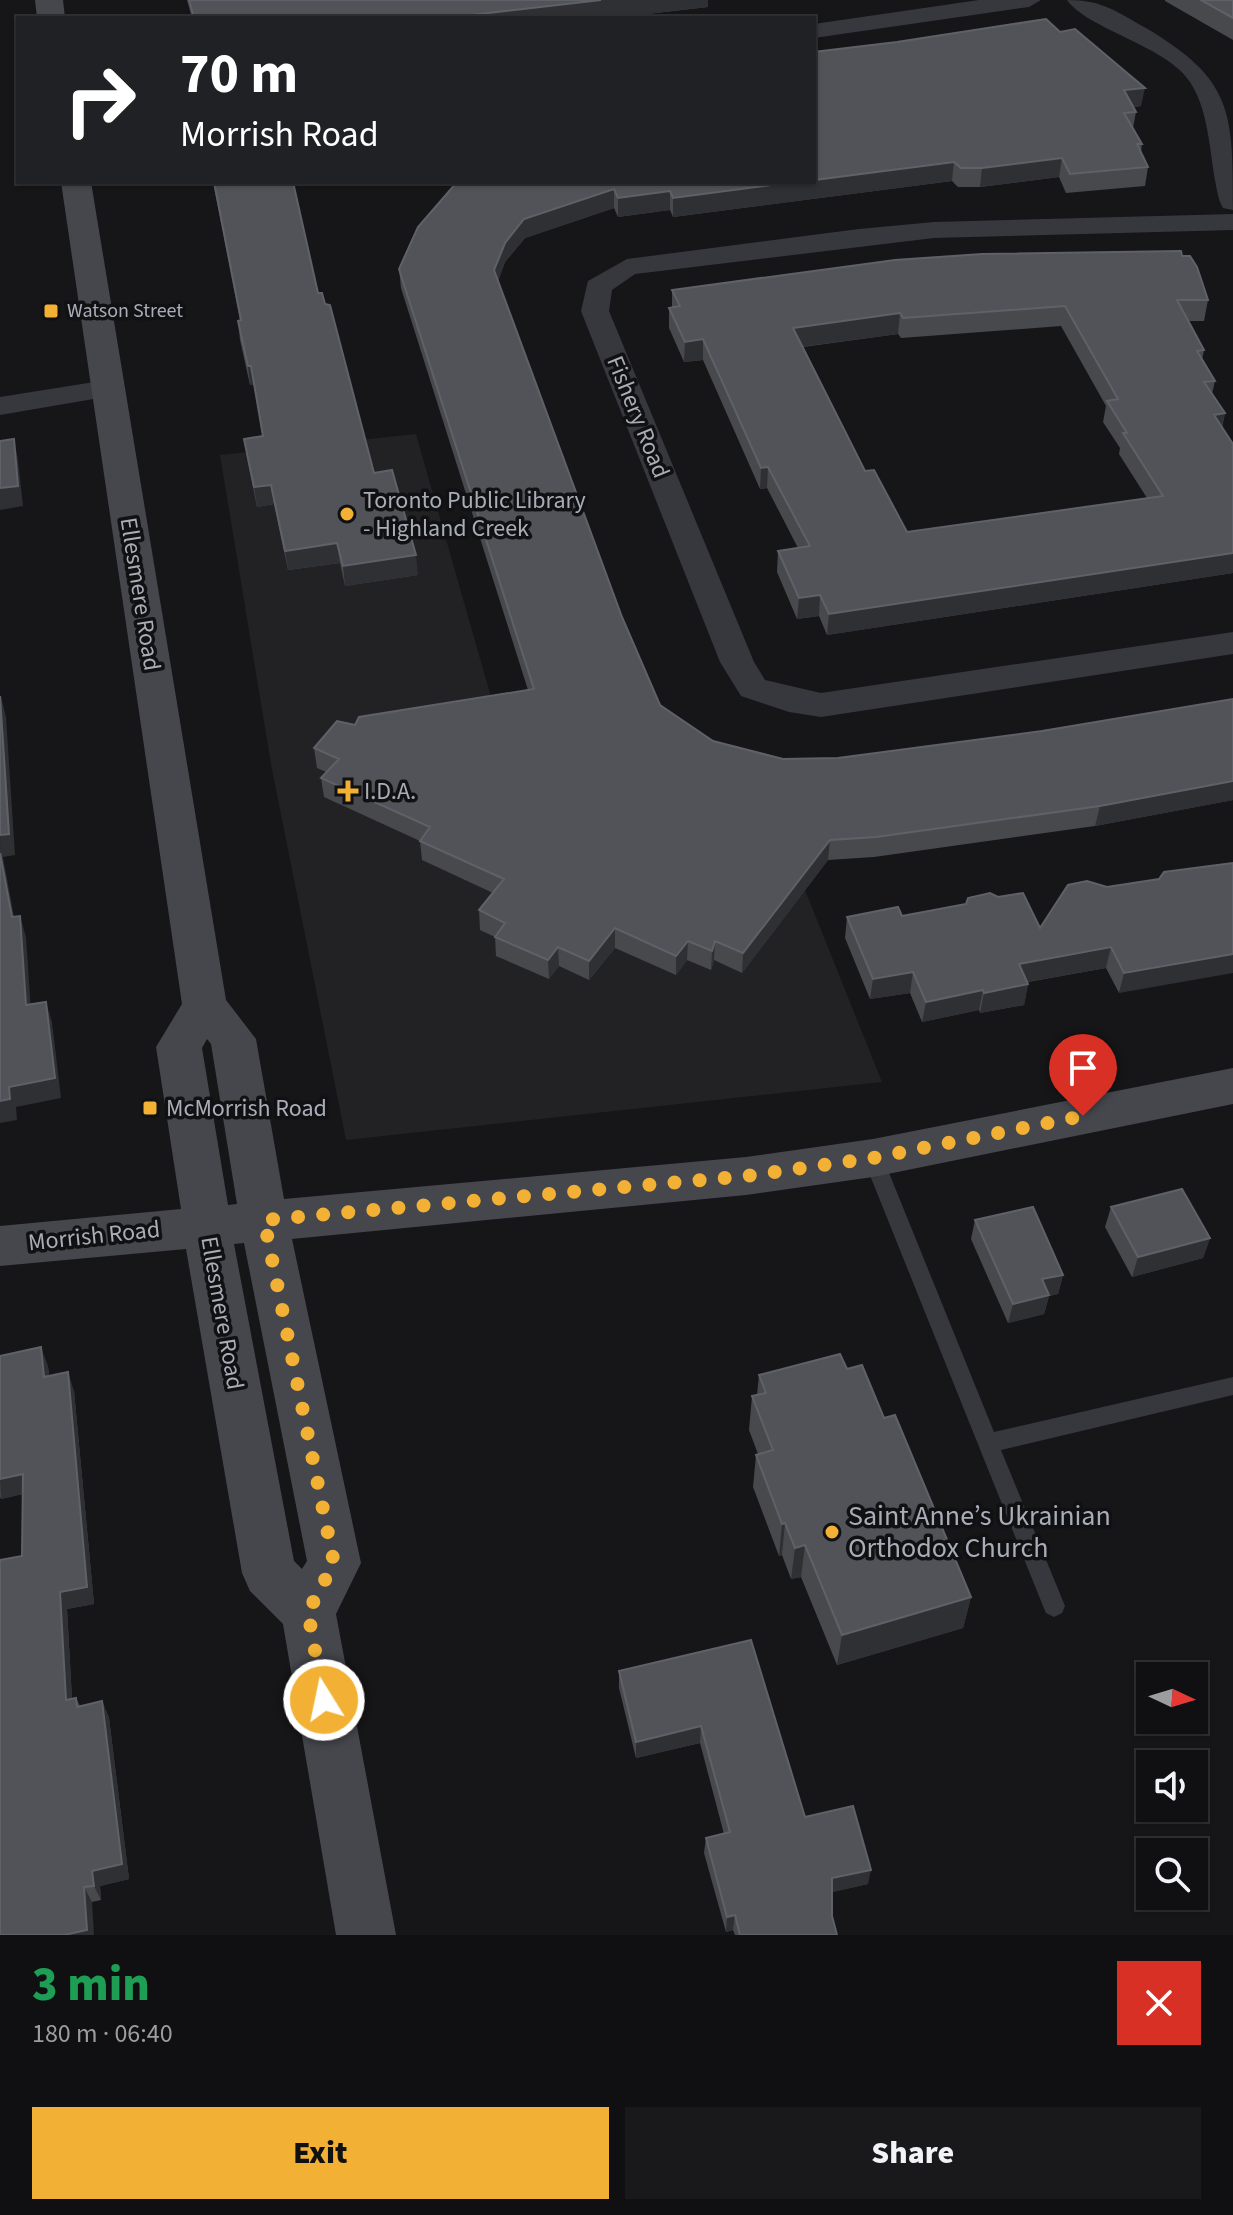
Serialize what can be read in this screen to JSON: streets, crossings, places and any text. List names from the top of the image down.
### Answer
{
  "streets": {
    "main road": ["Ellesmere Road", "Morrish Road"],
    "street": ["Fishery Road"]
  },
  "crossings": [
    ["Ellesmere Road", "Morrish Road"]
  ],
  "places": {
    "transit": ["Watson Street", "McMorrish Road"],
    "other": ["Toronto Public Library - Highland Creek", "Saint Anne’s Ukrainian Orthodox Church"],
    "health": ["I.D.A."]
  },
  "north": "right",
  "page": {
    "turn": ["70 m", "Morrish Road"],
    "heading": ["3 min", "180 m · 06:40"],
    "buttons": ["Exit", "Share"]
  }
}
